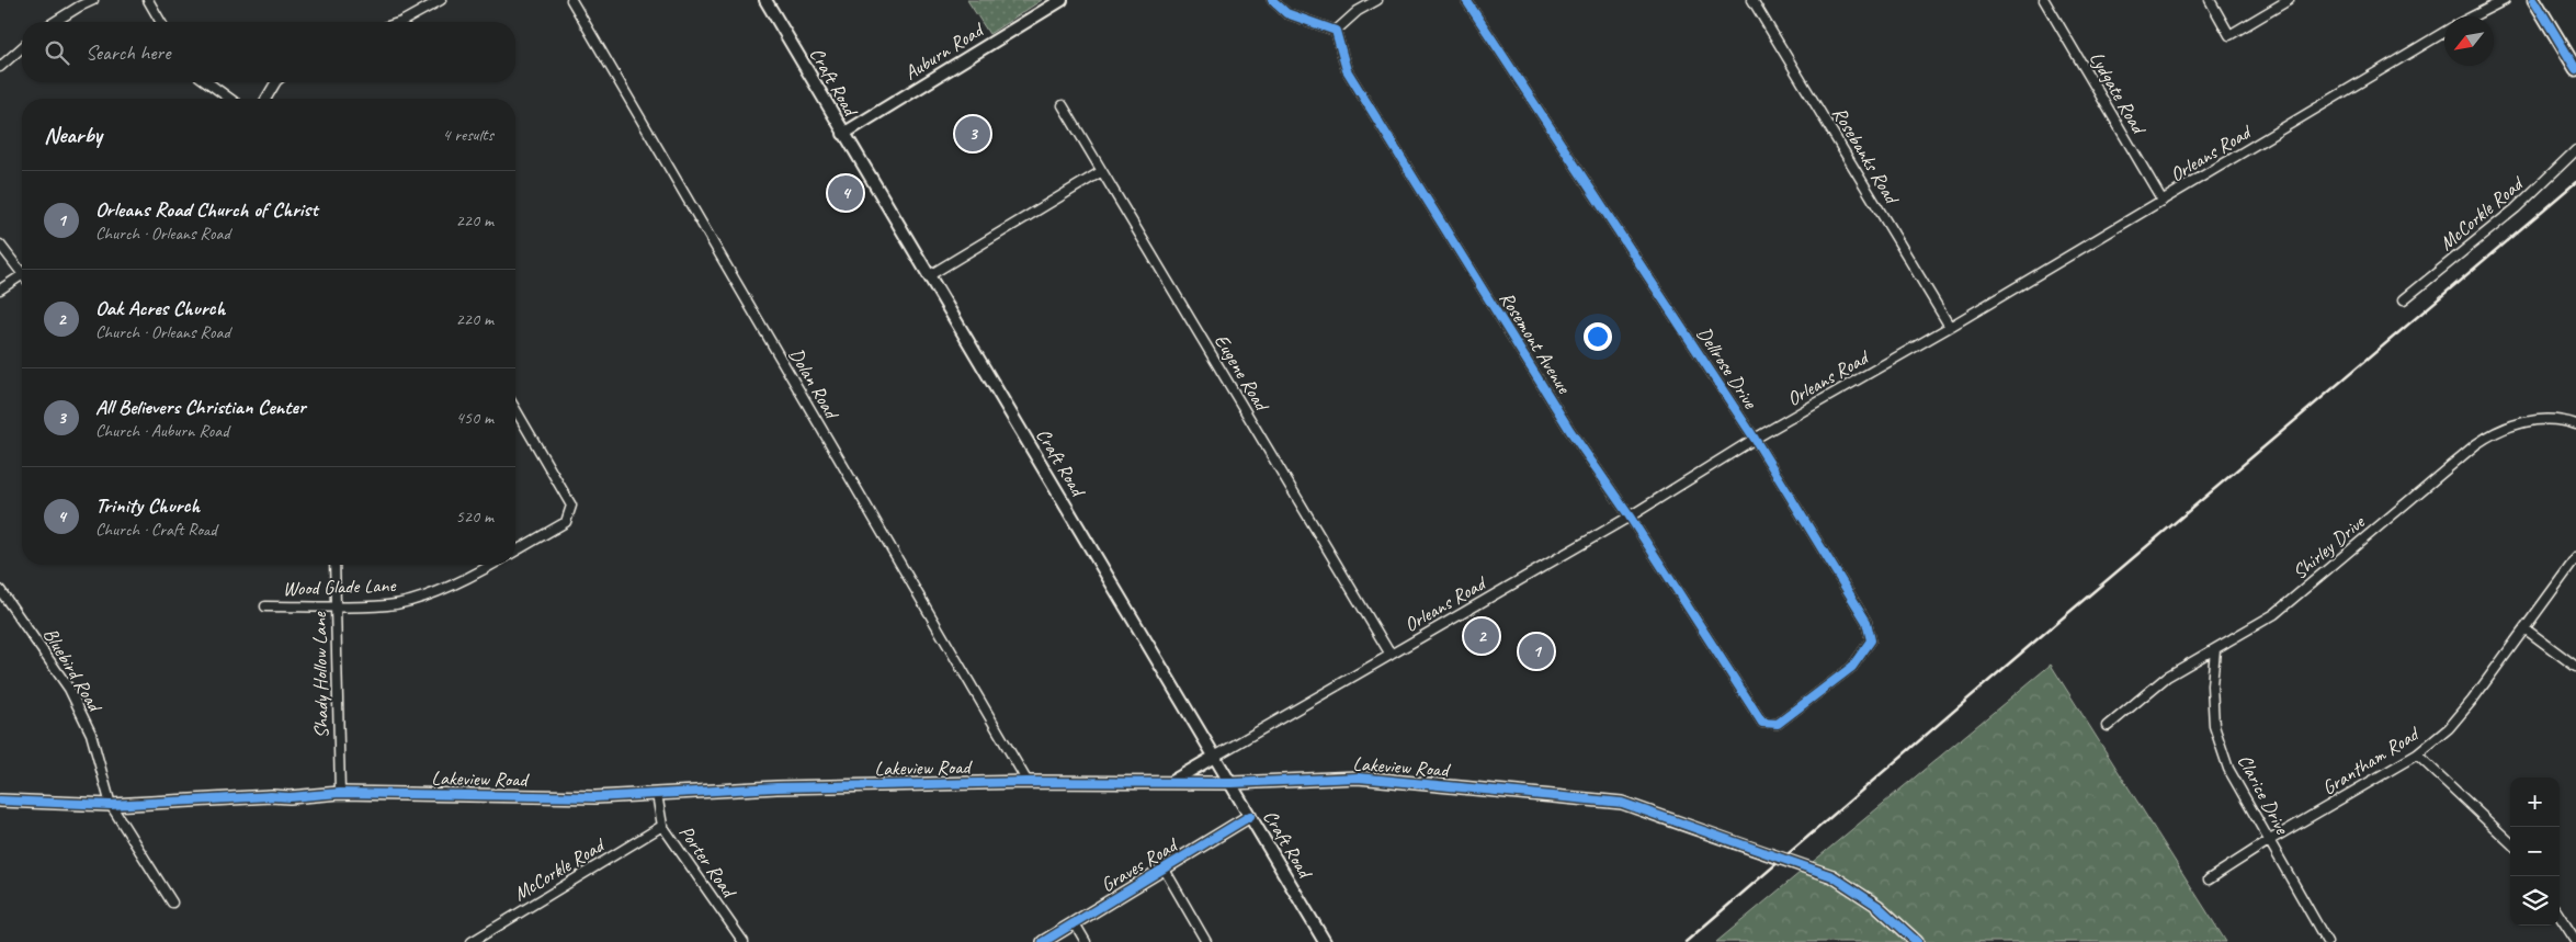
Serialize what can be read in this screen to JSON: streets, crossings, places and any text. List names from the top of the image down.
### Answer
{
  "streets": {
    "street": [
      "Auburn Road",
      "Craft Road",
      "Lydgate Road",
      "Orleans Road",
      "Rosebanks Road",
      "McCorkle Road",
      "Rosemont Avenue",
      "Dellrose Drive",
      "Eugene Road",
      "Dolan Road",
      "Shirley Drive",
      "Wood Glade Lane",
      "Bluebird Road",
      "Shady Hollow Lane",
      "Grantham Road",
      "Lakeview Road",
      "Clarice Drive",
      "Porter Road",
      "Graves Road"
    ]
  },
  "crossings": [
    ["Auburn Road", "Craft Road"],
    ["Craft Road", "Orleans Road"],
    ["Craft Road", "Lakeview Road"],
    ["Craft Road", "Graves Road"],
    ["Lydgate Road", "Orleans Road"],
    ["Orleans Road", "Rosebanks Road"],
    ["Orleans Road", "Rosemont Avenue"],
    ["Orleans Road", "Dellrose Drive"],
    ["Orleans Road", "Eugene Road"],
    ["McCorkle Road", "Porter Road"],
    ["Rosemont Avenue", "Dellrose Drive"],
    ["Dolan Road", "Lakeview Road"],
    ["Shirley Drive", "Clarice Drive"],
    ["Wood Glade Lane", "Shady Hollow Lane"],
    ["Bluebird Road", "Lakeview Road"],
    ["Shady Hollow Lane", "Lakeview Road"],
    ["Grantham Road", "Clarice Drive"],
    ["Lakeview Road", "Porter Road"]
  ],
  "north": "bottom left",
  "page": {
    "search": "Search here",
    "heading": ["Nearby", "4 results"],
    "pins": [
      "3",
      "4",
      "2",
      "1"
    ],
    "list": [
      {
        "mark": "1",
        "name": "Orleans Road Church of Christ",
        "note": "Church · Orleans Road",
        "value": "220 m"
      },
      {
        "mark": "2",
        "name": "Oak Acres Church",
        "note": "Church · Orleans Road",
        "value": "220 m"
      },
      {
        "mark": "3",
        "name": "All Believers Christian Center",
        "note": "Church · Auburn Road",
        "value": "450 m"
      },
      {
        "mark": "4",
        "name": "Trinity Church",
        "note": "Church · Craft Road",
        "value": "520 m"
      }
    ],
    "map_buttons": ["+", "−"]
  }
}
